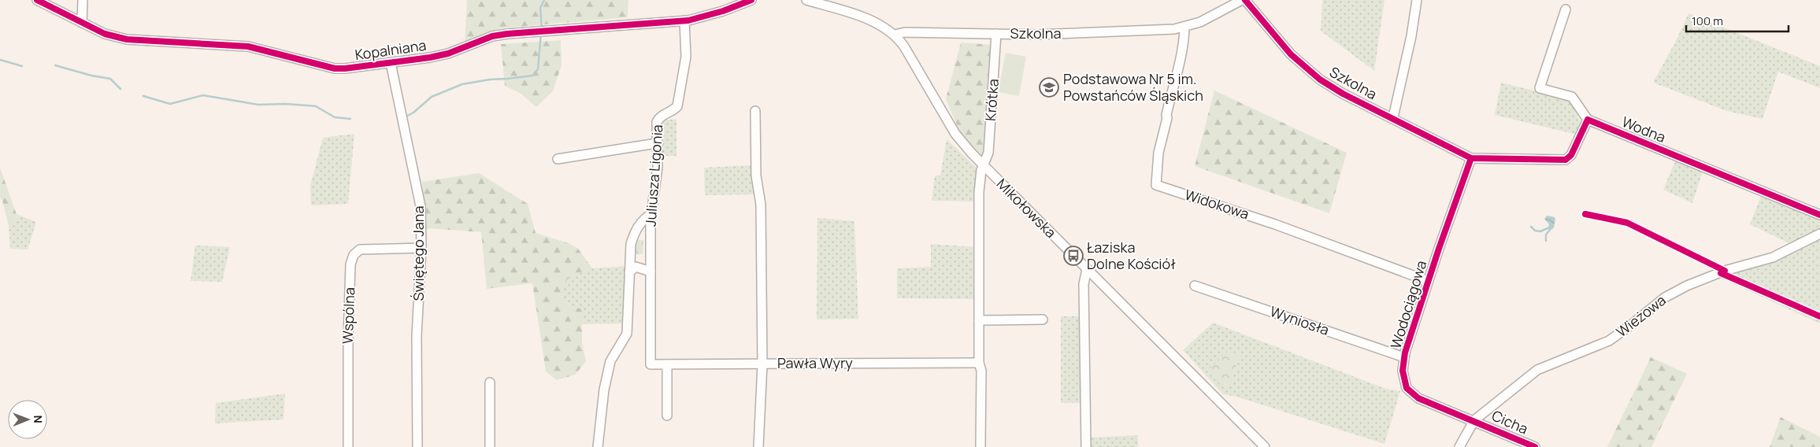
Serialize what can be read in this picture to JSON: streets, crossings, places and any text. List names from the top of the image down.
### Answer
{
  "streets": {
    "street": [
      "Szkolna",
      "Kopalniana",
      "Krótka",
      "Wodna",
      "Juliusza Ligonia",
      "Widokowa",
      "Mikołowska",
      "Świętego Jana",
      "Wodociągowa",
      "Wspólna",
      "Wieżowa",
      "Wyniosła",
      "Pawła Wyry",
      "Cicha"
    ]
  },
  "crossings": [
    ["Szkolna", "Krótka"],
    ["Szkolna", "Widokowa"],
    ["Szkolna", "Mikołowska"],
    ["Szkolna", "Wodociągowa"],
    ["Kopalniana", "Juliusza Ligonia"],
    ["Kopalniana", "Świętego Jana"],
    ["Krótka", "Mikołowska"],
    ["Krótka", "Pawła Wyry"],
    ["Juliusza Ligonia", "Pawła Wyry"],
    ["Widokowa", "Wodociągowa"],
    ["Świętego Jana", "Wspólna"],
    ["Wodociągowa", "Wieżowa"],
    ["Wodociągowa", "Wyniosła"],
    ["Wodociągowa", "Cicha"],
    ["Wieżowa", "Cicha"]
  ],
  "places": {
    "school or university": ["Podstawowa Nr 5 im. Powstańców Śląskich"],
    "bus stop": ["Łaziska Dolne Kościół"]
  },
  "scale_bar": "100 m",
  "north": "right"
}
